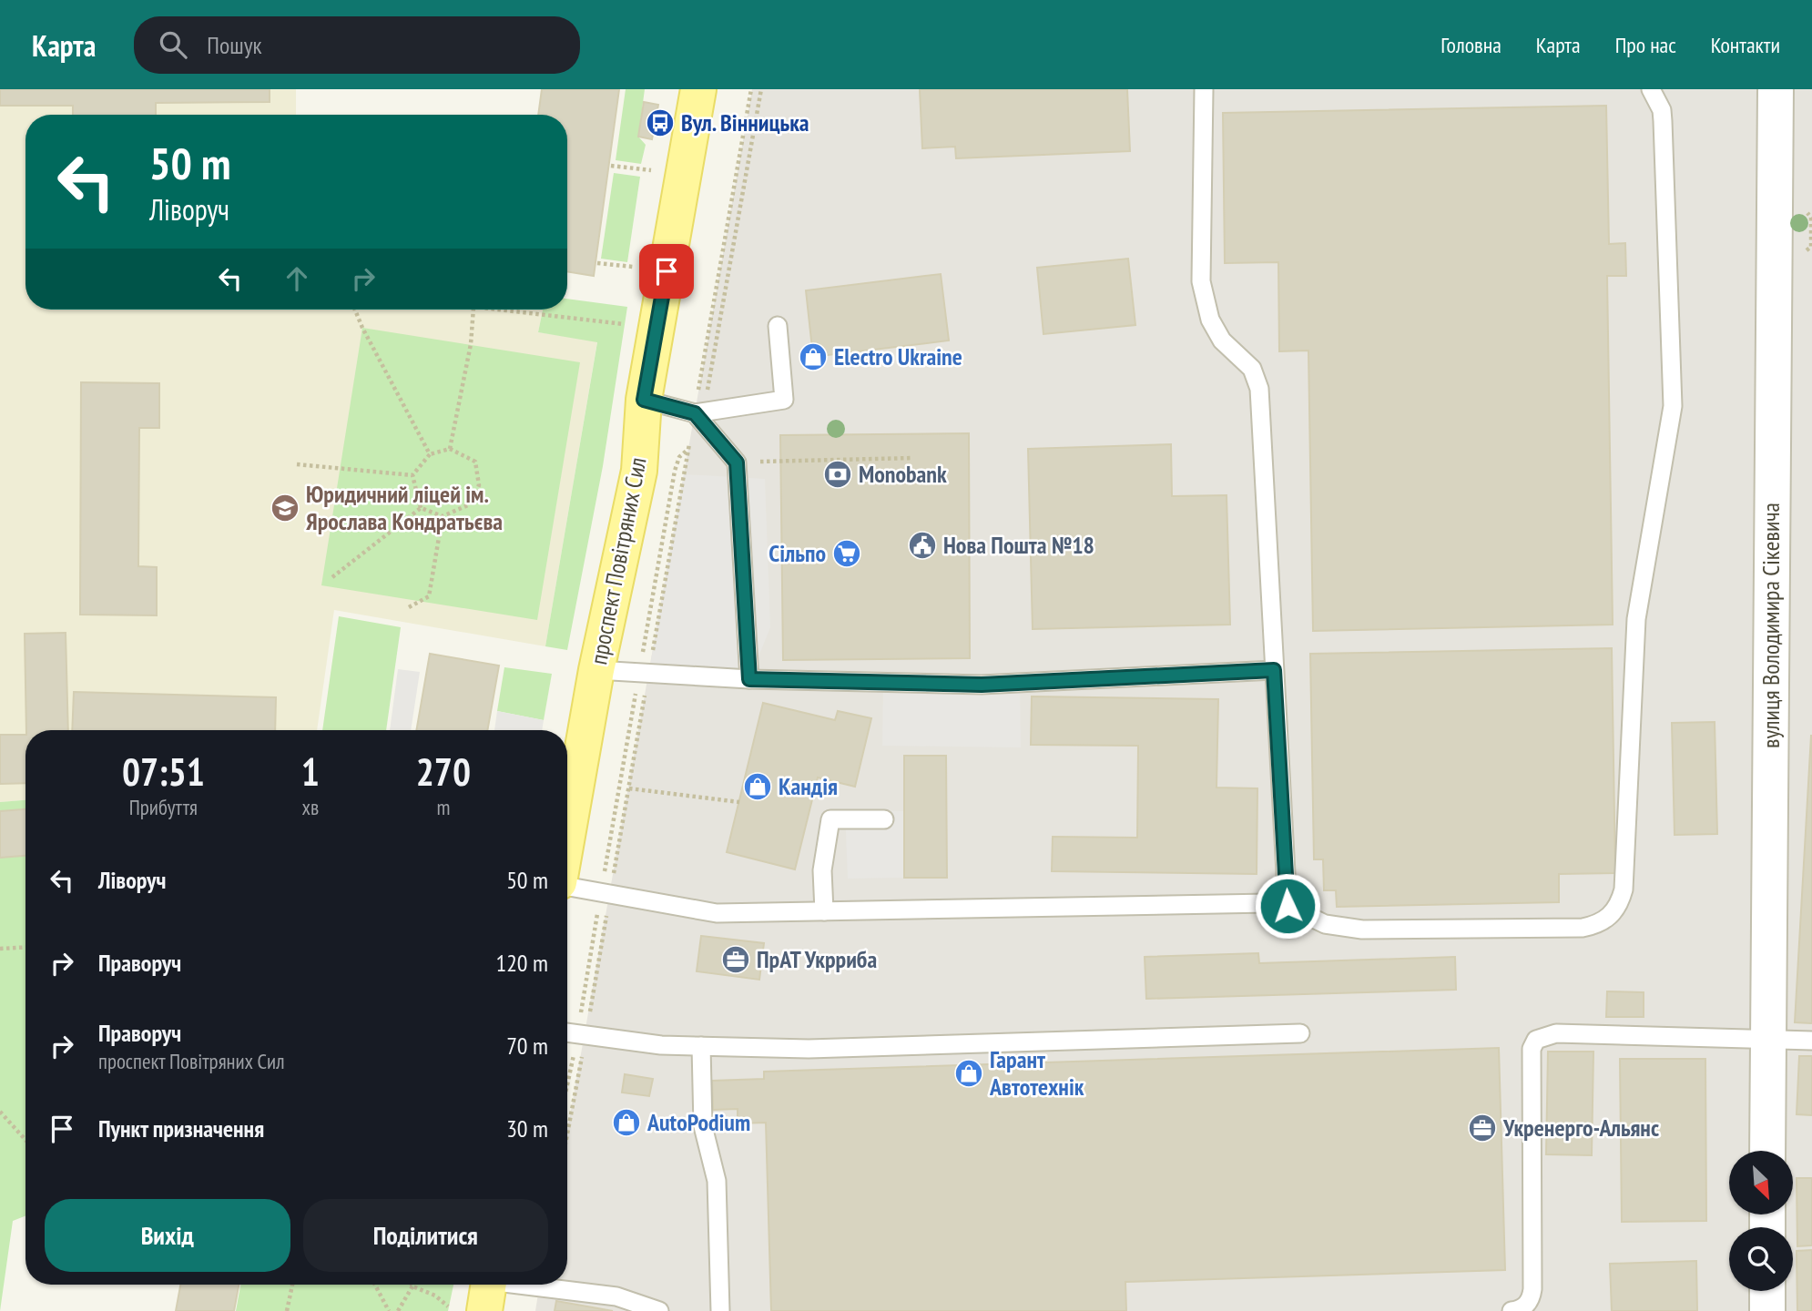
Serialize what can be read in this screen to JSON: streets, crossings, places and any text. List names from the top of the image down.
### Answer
{
  "streets": {
    "main road": ["проспект Повітряних Сил"],
    "street": ["вулиця Володимира Сікевича"]
  },
  "places": {
    "bus stop": ["Вул. Вінницька"],
    "shop": [
      "Electro Ukraine",
      "Кандія",
      "Гарант Автотехнік",
      "AutoPodium"
    ],
    "bank": ["Monobank"],
    "school or university": ["Юридичний ліцей ім. Ярослава Кондратьєва"],
    "public building": ["Нова Пошта №18"],
    "supermarket": ["Сільпо"],
    "office": ["ПрАТ Укрриба", "Укренерго-Альянс"]
  },
  "north": "bottom right",
  "page": {
    "header": "Карта",
    "search": "Пошук",
    "nav": [
      "Головна",
      "Карта",
      "Про нас",
      "Контакти"
    ],
    "turn": ["50 m", "Ліворуч"],
    "eta": [
      "07:51",
      "Прибуття",
      "1",
      "хв",
      "270",
      "m"
    ],
    "list": [
      {
        "name": "Ліворуч",
        "value": "50 m"
      },
      {
        "name": "Праворуч",
        "value": "120 m"
      },
      {
        "name": "Праворуч",
        "note": "проспект Повітряних Сил",
        "value": "70 m"
      },
      {
        "name": "Пункт призначення",
        "value": "30 m"
      }
    ],
    "buttons": ["Вихід", "Поділитися"]
  }
}
